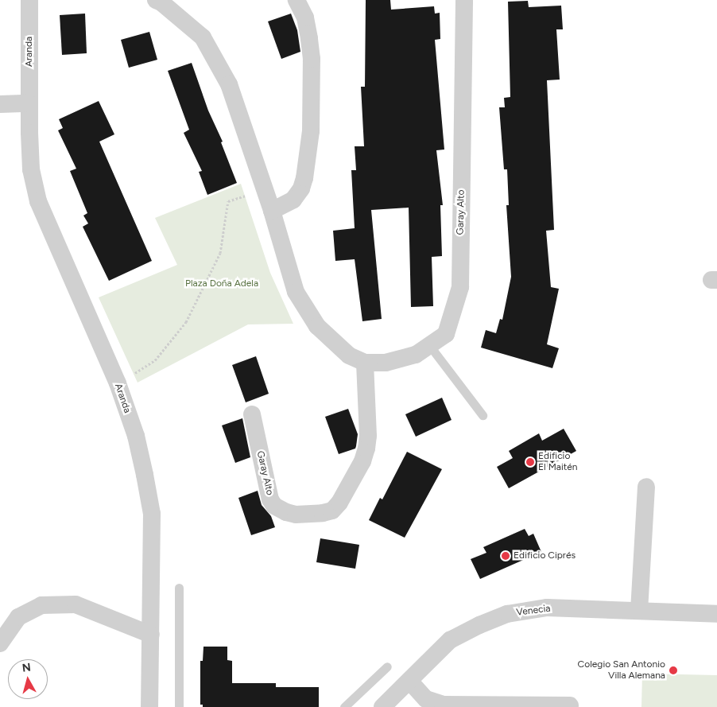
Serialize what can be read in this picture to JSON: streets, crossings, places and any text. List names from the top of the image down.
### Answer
{
  "streets": {
    "street": ["Aranda", "Garay Alto", "Venecia"]
  },
  "parks": ["Plaza Doña Adela"],
  "places": ["Edificio El Maitén", "Edificio Ciprés", "Colegio San Antonio Villa Alemana"],
  "north": "top"
}
